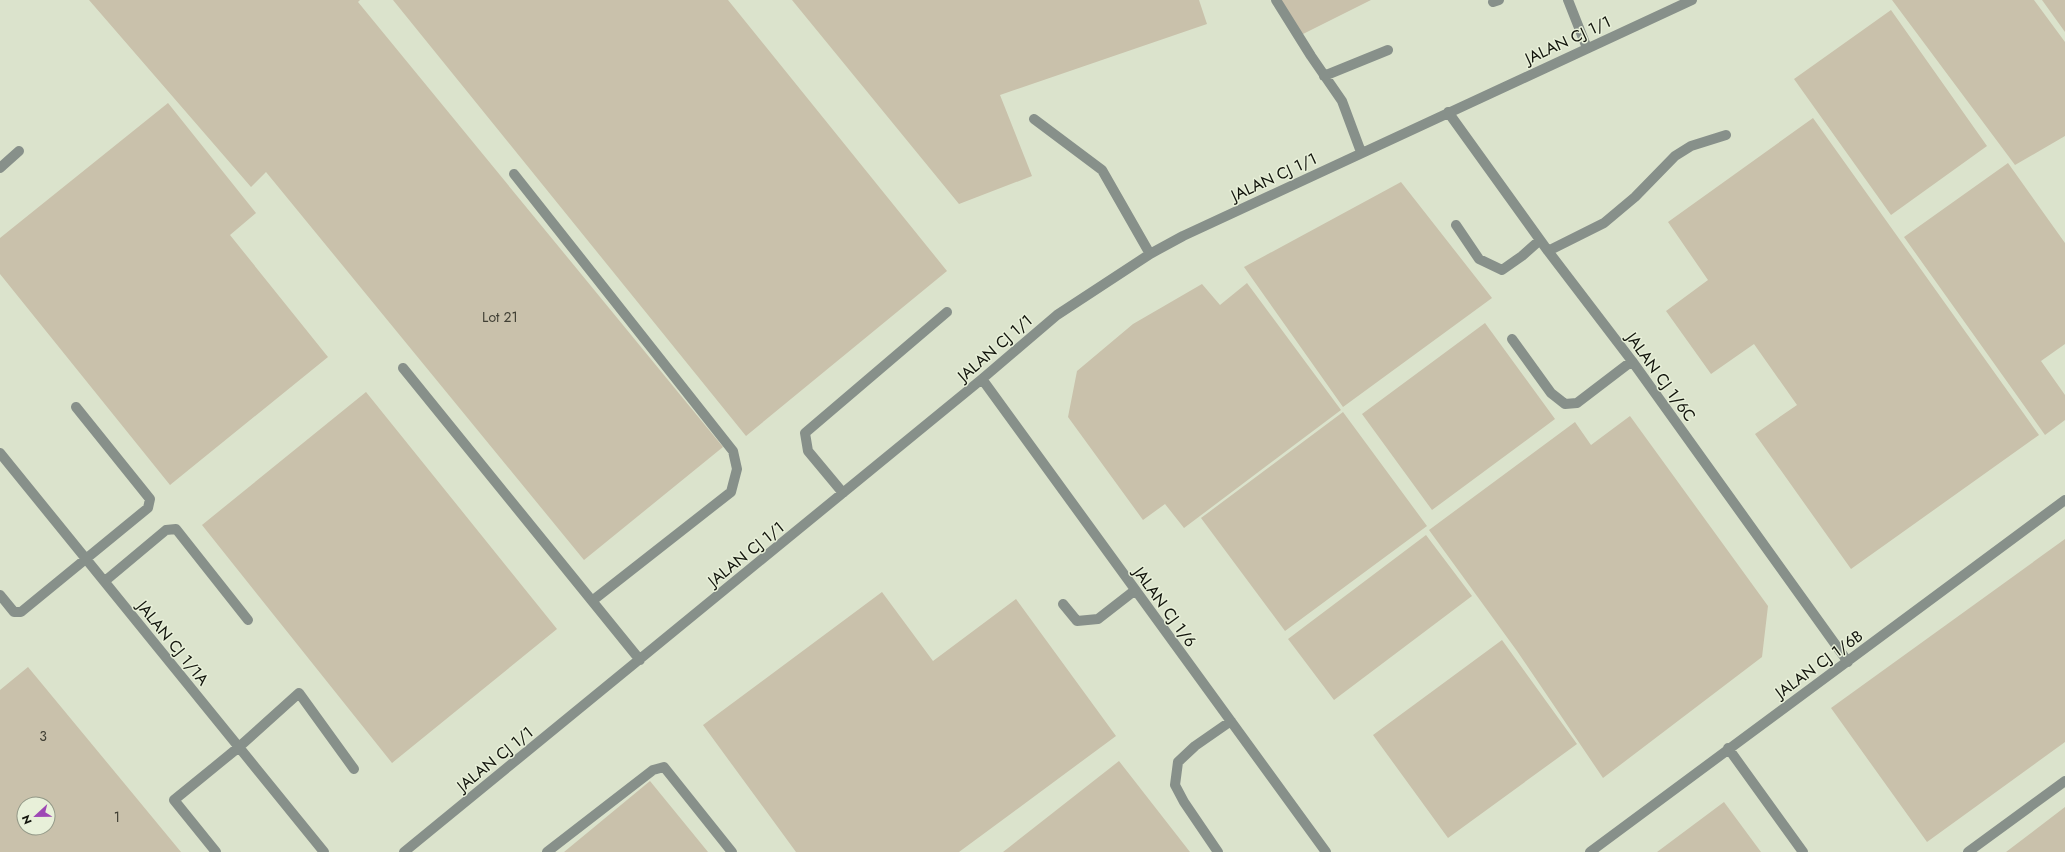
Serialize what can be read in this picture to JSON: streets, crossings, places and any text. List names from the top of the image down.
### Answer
{
  "streets": {
    "street": [
      "JALAN CJ 1/1",
      "JALAN CJ 1/6C",
      "JALAN CJ 1/6",
      "JALAN CJ 1/1A",
      "JALAN CJ 1/6B"
    ]
  },
  "crossings": [
    ["JALAN CJ 1/1", "JALAN CJ 1/6C"],
    ["JALAN CJ 1/1", "JALAN CJ 1/6"],
    ["JALAN CJ 1/6C", "JALAN CJ 1/6B"]
  ],
  "house_numbers": ["Lot 21", "3", "1"],
  "north": "left"
}
